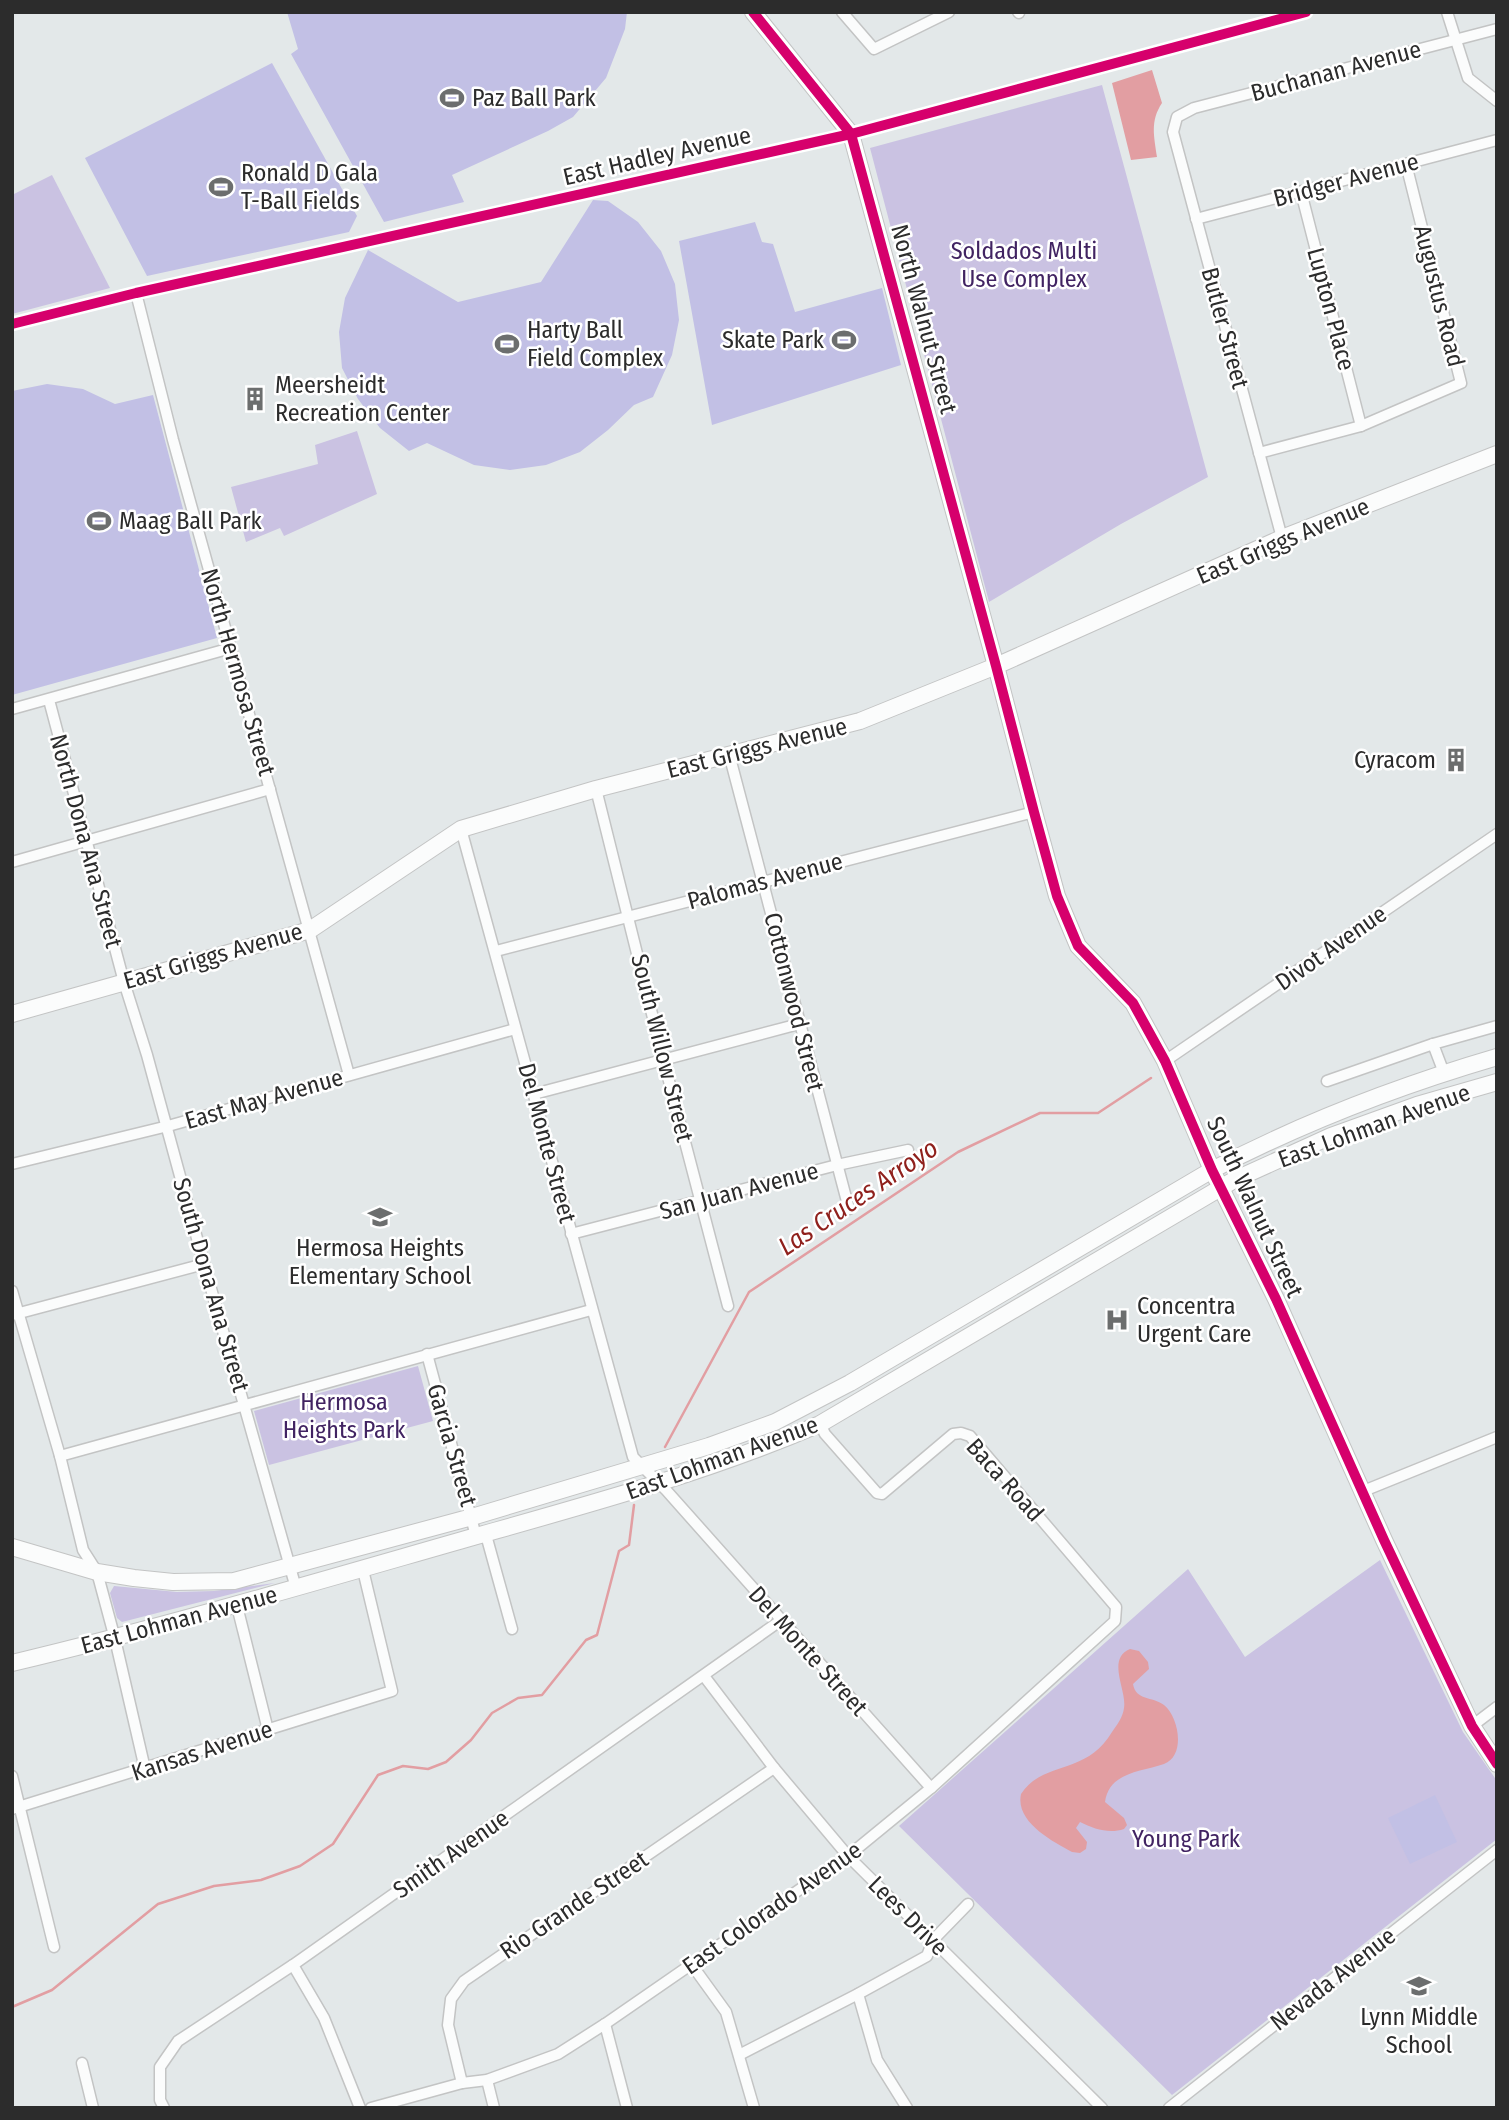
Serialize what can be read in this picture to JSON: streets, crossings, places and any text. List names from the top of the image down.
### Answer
{
  "streets": {
    "street": [
      "Buchanan Avenue",
      "East Hadley Avenue",
      "Bridger Avenue",
      "Augustus Road",
      "Lupton Place",
      "North Walnut Street",
      "Butler Street",
      "East Griggs Avenue",
      "North Hermosa Street",
      "North Dona Ana Street",
      "Palomas Avenue",
      "Divot Avenue",
      "Cottonwood Street",
      "South Willow Street",
      "East May Avenue",
      "East Lohman Avenue",
      "Del Monte Street",
      "San Juan Avenue",
      "South Walnut Street",
      "South Dona Ana Street",
      "Garcia Street",
      "Baca Road",
      "Kansas Avenue",
      "Smith Avenue",
      "Rio Grande Street",
      "East Colorado Avenue",
      "Lees Drive",
      "Nevada Avenue"
    ]
  },
  "crossings": [
    ["Buchanan Avenue", "Butler Street"],
    ["East Hadley Avenue", "North Walnut Street"],
    ["East Hadley Avenue", "North Hermosa Street"],
    ["Bridger Avenue", "Augustus Road"],
    ["Bridger Avenue", "Lupton Place"],
    ["Bridger Avenue", "Butler Street"],
    ["Augustus Road", "Lupton Place"],
    ["Augustus Road", "Butler Street"],
    ["North Walnut Street", "East Griggs Avenue"],
    ["North Walnut Street", "South Walnut Street"],
    ["Butler Street", "East Griggs Avenue"],
    ["East Griggs Avenue", "North Hermosa Street"],
    ["East Griggs Avenue", "North Dona Ana Street"],
    ["East Griggs Avenue", "Cottonwood Street"],
    ["East Griggs Avenue", "South Willow Street"],
    ["East Griggs Avenue", "Del Monte Street"],
    ["East Griggs Avenue", "South Walnut Street"],
    ["East Griggs Avenue", "South Dona Ana Street"],
    ["North Hermosa Street", "East May Avenue"],
    ["North Dona Ana Street", "South Dona Ana Street"],
    ["Palomas Avenue", "Cottonwood Street"],
    ["Palomas Avenue", "South Willow Street"],
    ["Palomas Avenue", "Del Monte Street"],
    ["Palomas Avenue", "South Walnut Street"],
    ["Divot Avenue", "South Walnut Street"],
    ["Cottonwood Street", "San Juan Avenue"],
    ["South Willow Street", "San Juan Avenue"],
    ["East May Avenue", "Del Monte Street"],
    ["East May Avenue", "South Dona Ana Street"],
    ["East Lohman Avenue", "Del Monte Street"],
    ["East Lohman Avenue", "South Walnut Street"],
    ["East Lohman Avenue", "South Dona Ana Street"],
    ["East Lohman Avenue", "Garcia Street"],
    ["East Lohman Avenue", "Baca Road"],
    ["East Lohman Avenue", "Kansas Avenue"],
    ["Del Monte Street", "San Juan Avenue"],
    ["Del Monte Street", "Smith Avenue"],
    ["Del Monte Street", "East Colorado Avenue"],
    ["Baca Road", "East Colorado Avenue"],
    ["Smith Avenue", "Lees Drive"],
    ["Rio Grande Street", "East Colorado Avenue"],
    ["Rio Grande Street", "Lees Drive"],
    ["East Colorado Avenue", "Lees Drive"]
  ],
  "water": ["Las Cruces Arroyo"],
  "parks": ["Soldados Multi Use Complex", "Hermosa Heights Park", "Young Park"],
  "places": {
    "sports": [
      "Paz Ball Park",
      "Ronald D Gala T-Ball Fields",
      "Skate Park",
      "Harty Ball Field Complex",
      "Maag Ball Park"
    ],
    "building": ["Meersheidt Recreation Center", "Cyracom"],
    "school or university": ["Hermosa Heights Elementary School", "Lynn Middle School"],
    "hospital": ["Concentra Urgent Care"]
  }
}
